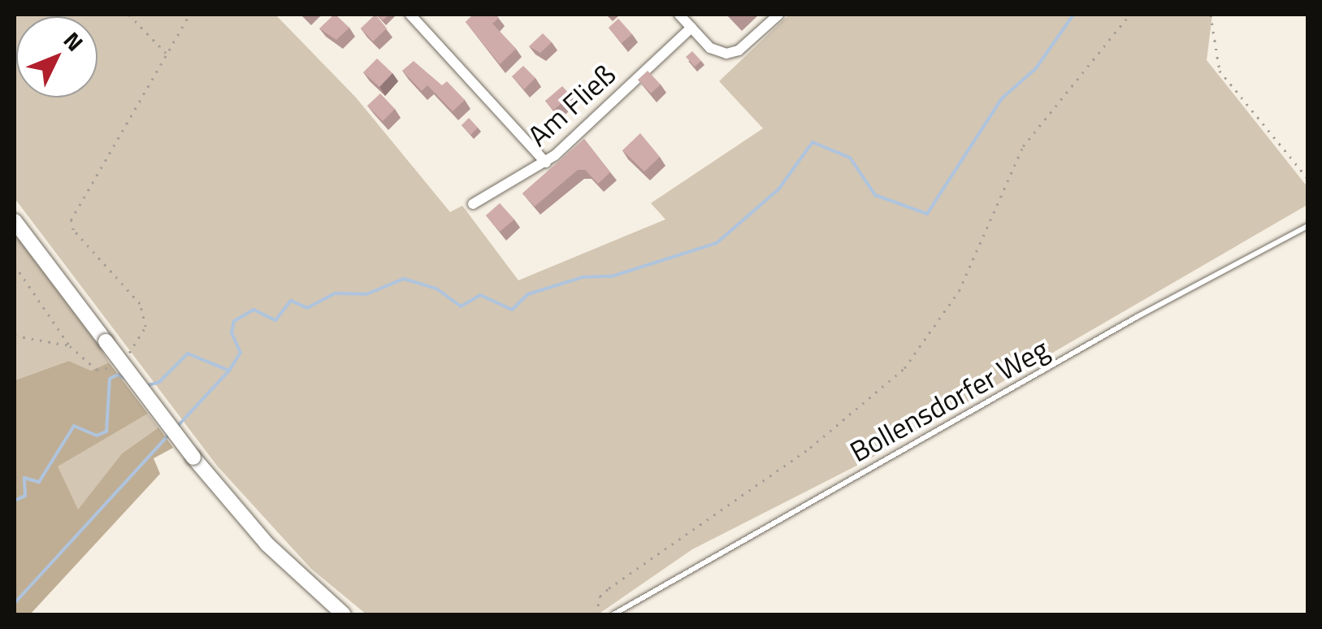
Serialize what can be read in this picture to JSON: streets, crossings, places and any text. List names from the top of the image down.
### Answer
{
  "streets": {
    "street": ["Am Fließ"],
    "lane": ["Bollensdorfer Weg"]
  },
  "north": "top right"
}
